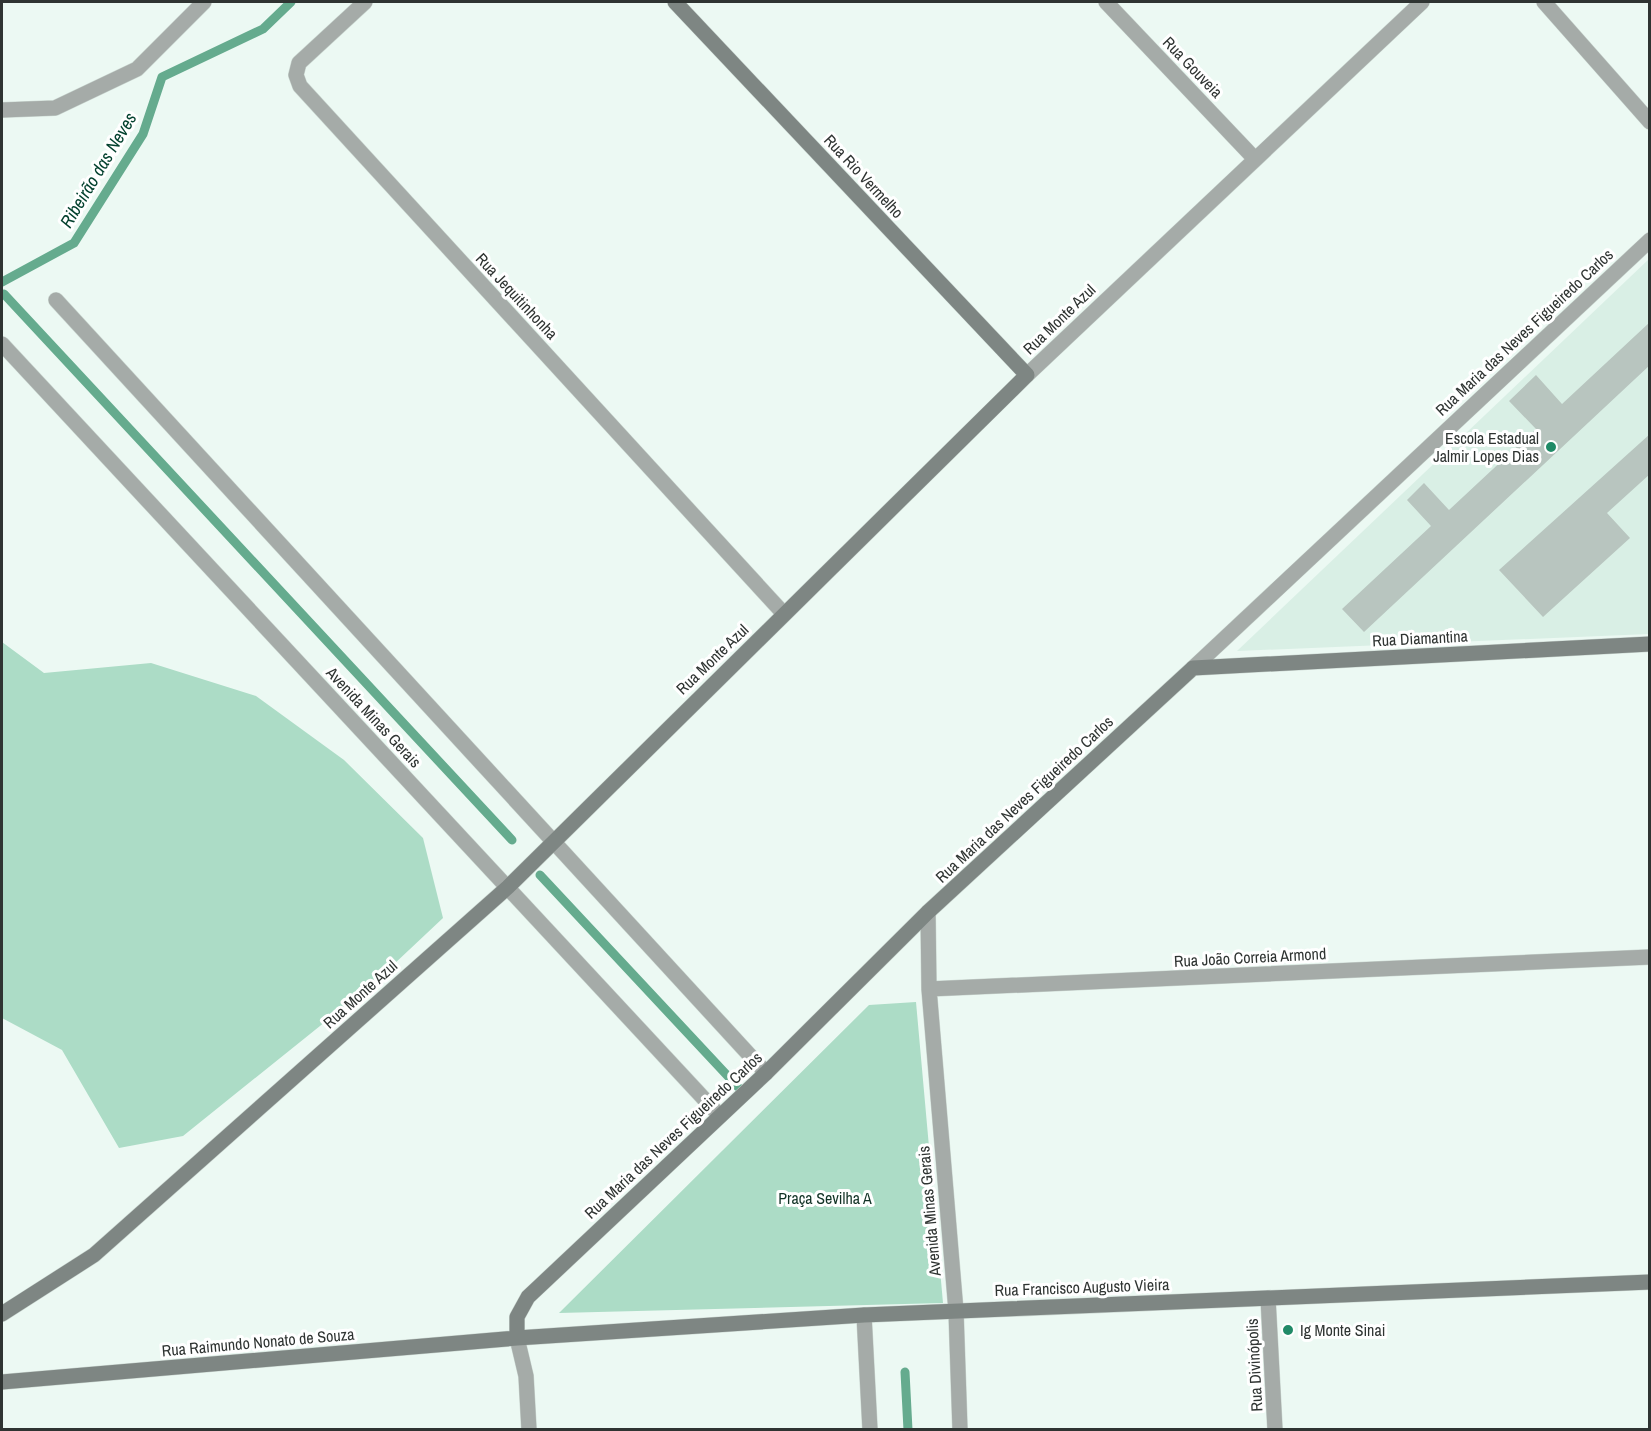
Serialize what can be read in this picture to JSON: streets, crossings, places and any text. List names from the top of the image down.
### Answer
{
  "streets": {
    "street": [
      "Rua Gouveia",
      "Rua Rio Vermelho",
      "Rua Jequitinhonha",
      "Rua Monte Azul",
      "Rua Maria das Neves Figueiredo Carlos",
      "Rua Diamantina",
      "Avenida Minas Gerais",
      "Rua João Correia Armond",
      "Rua Francisco Augusto Vieira",
      "Rua Raimundo Nonato de Souza",
      "Rua Divinópolis"
    ]
  },
  "crossings": [
    ["Rua Gouveia", "Rua Monte Azul"],
    ["Rua Rio Vermelho", "Rua Monte Azul"],
    ["Rua Jequitinhonha", "Rua Monte Azul"],
    ["Rua Monte Azul", "Avenida Minas Gerais"],
    ["Rua Maria das Neves Figueiredo Carlos", "Rua Diamantina"],
    ["Rua Maria das Neves Figueiredo Carlos", "Avenida Minas Gerais"],
    ["Rua Maria das Neves Figueiredo Carlos", "Rua Francisco Augusto Vieira"],
    ["Rua Maria das Neves Figueiredo Carlos", "Rua Raimundo Nonato de Souza"],
    ["Avenida Minas Gerais", "Rua João Correia Armond"],
    ["Avenida Minas Gerais", "Rua Francisco Augusto Vieira"],
    ["Rua Francisco Augusto Vieira", "Rua Raimundo Nonato de Souza"],
    ["Rua Francisco Augusto Vieira", "Rua Divinópolis"]
  ],
  "water": ["Ribeirão das Neves"],
  "parks": ["Praça Sevilha A"],
  "places": ["Escola Estadual Jalmir Lopes Dias", "Ig Monte Sinai"]
}
